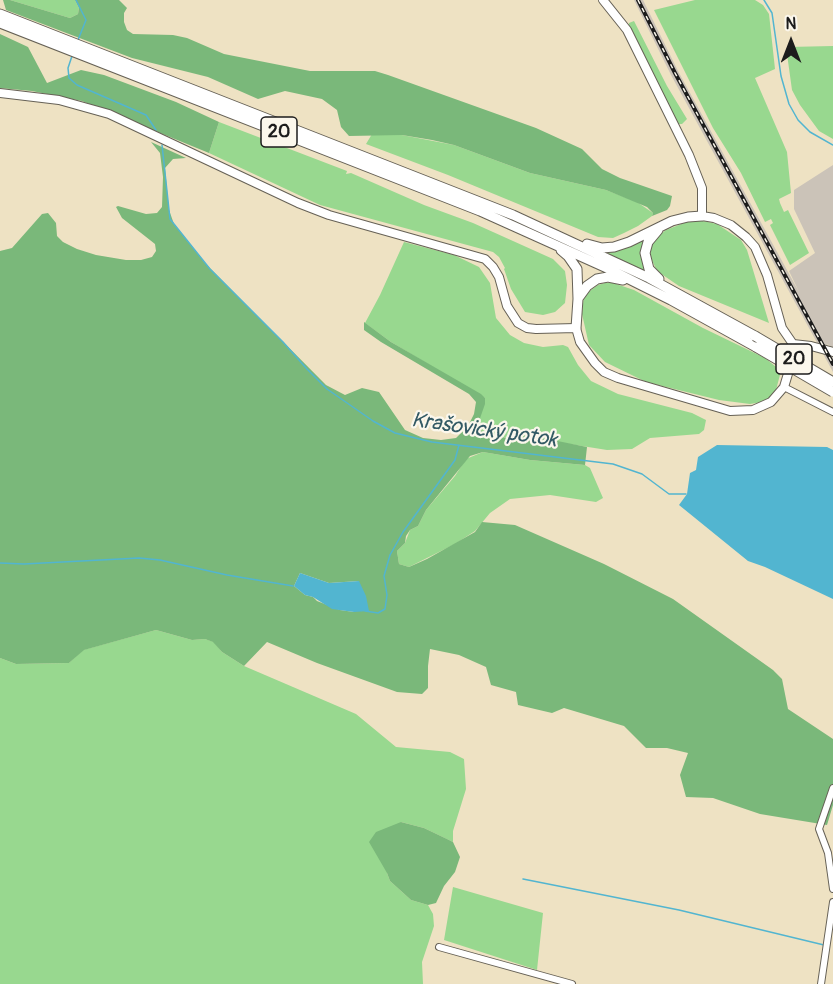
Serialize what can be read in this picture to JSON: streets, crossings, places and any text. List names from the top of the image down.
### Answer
{
  "streets": {
    "highway": ["20"]
  },
  "water": ["Krašovický potok"],
  "north": "top"
}
